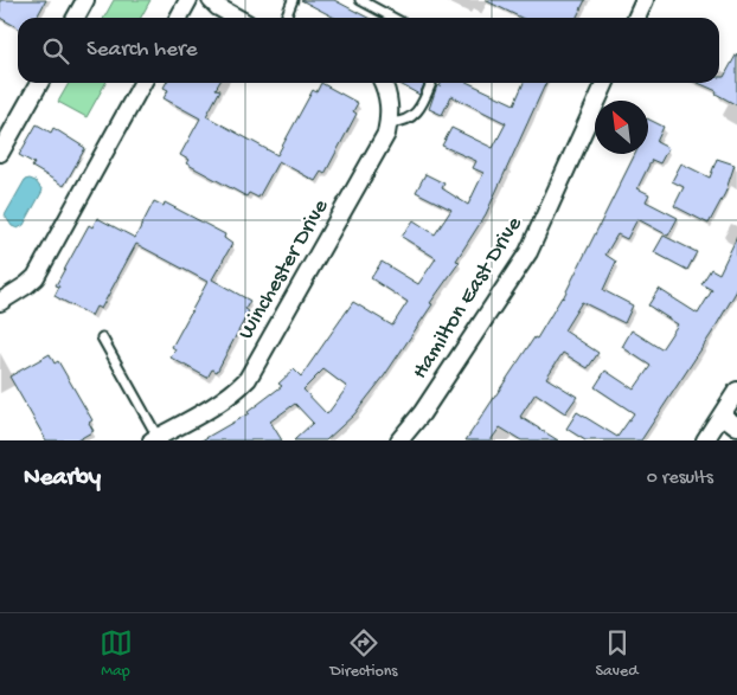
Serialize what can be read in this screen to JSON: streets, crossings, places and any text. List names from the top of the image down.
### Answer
{
  "streets": {
    "street": ["Winchester Drive", "Hamilton East Drive"]
  },
  "north": "top left",
  "page": {
    "search": "Search here",
    "heading": ["Nearby", "0 results"],
    "nav": ["Map", "Directions", "Saved"]
  }
}
